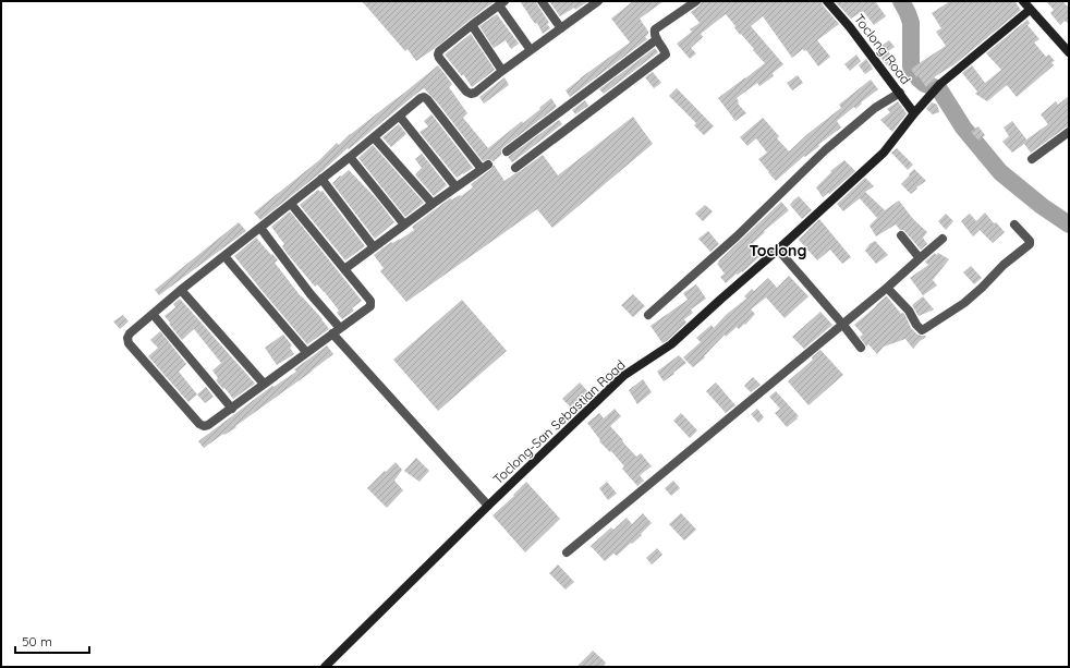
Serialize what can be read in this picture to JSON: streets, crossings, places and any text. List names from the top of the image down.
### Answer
{
  "streets": {
    "street": ["Toclong Road", "Toclong-San Sebastian Road"]
  },
  "crossings": [
    ["Toclong Road", "Toclong-San Sebastian Road"]
  ],
  "districts": ["Toclong"],
  "scale_bar": "50 m"
}
